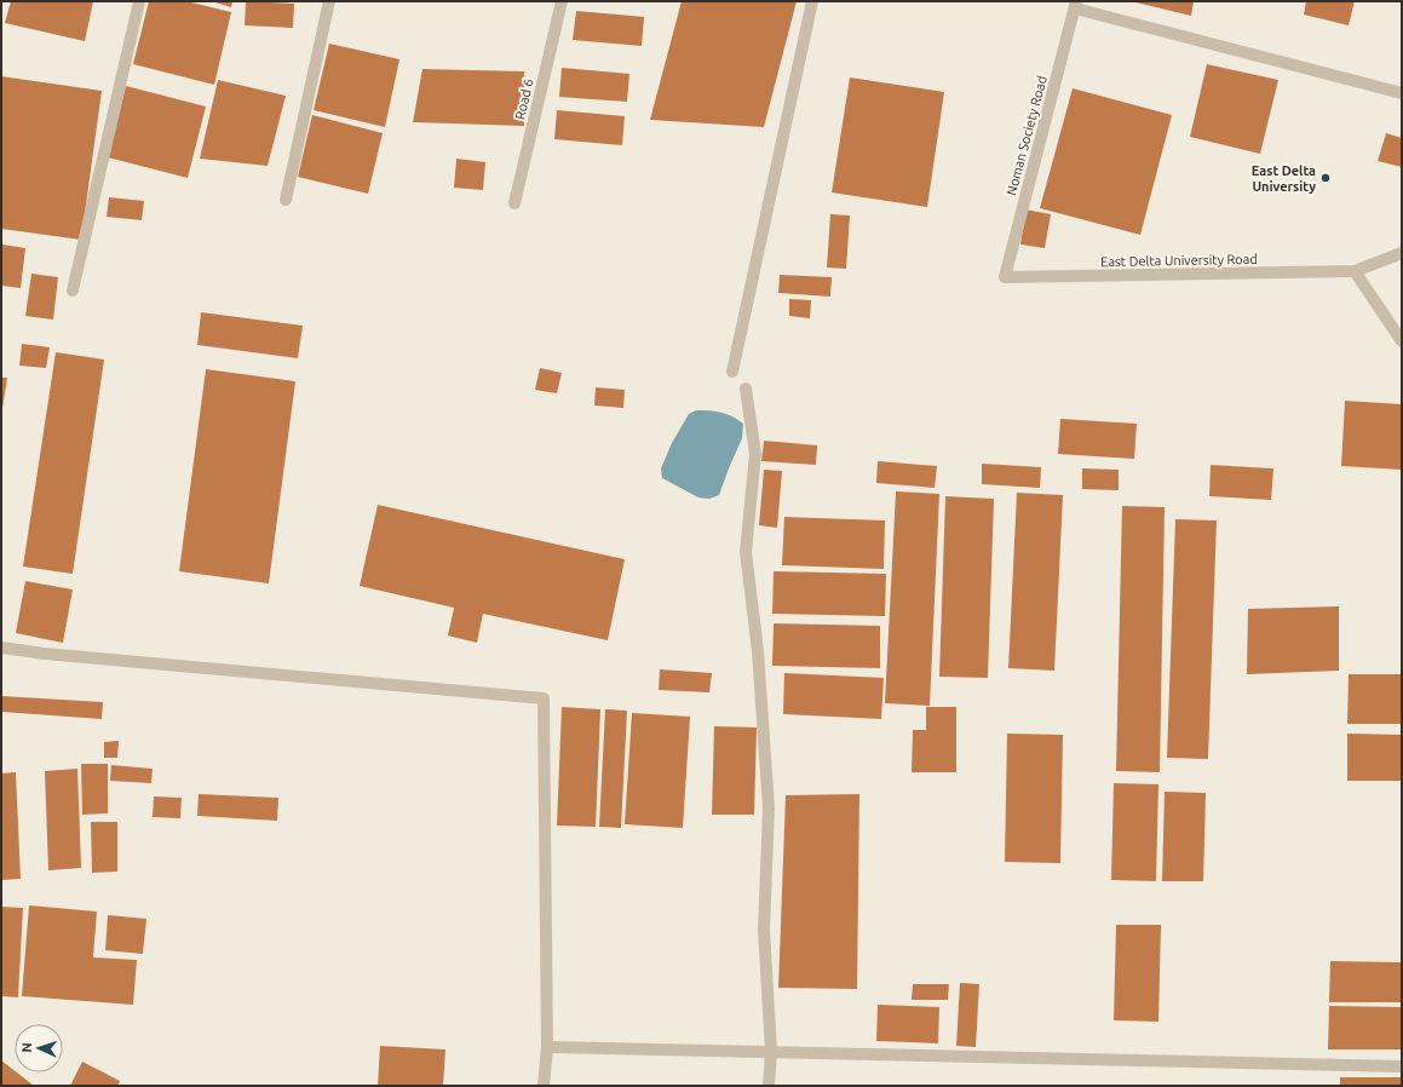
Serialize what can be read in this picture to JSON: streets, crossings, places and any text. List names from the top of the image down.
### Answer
{
  "streets": {
    "street": ["Road 6", "Noman Society Road", "East Delta University Road"]
  },
  "crossings": [
    ["Noman Society Road", "East Delta University Road"]
  ],
  "places": ["East Delta University"],
  "north": "left"
}
